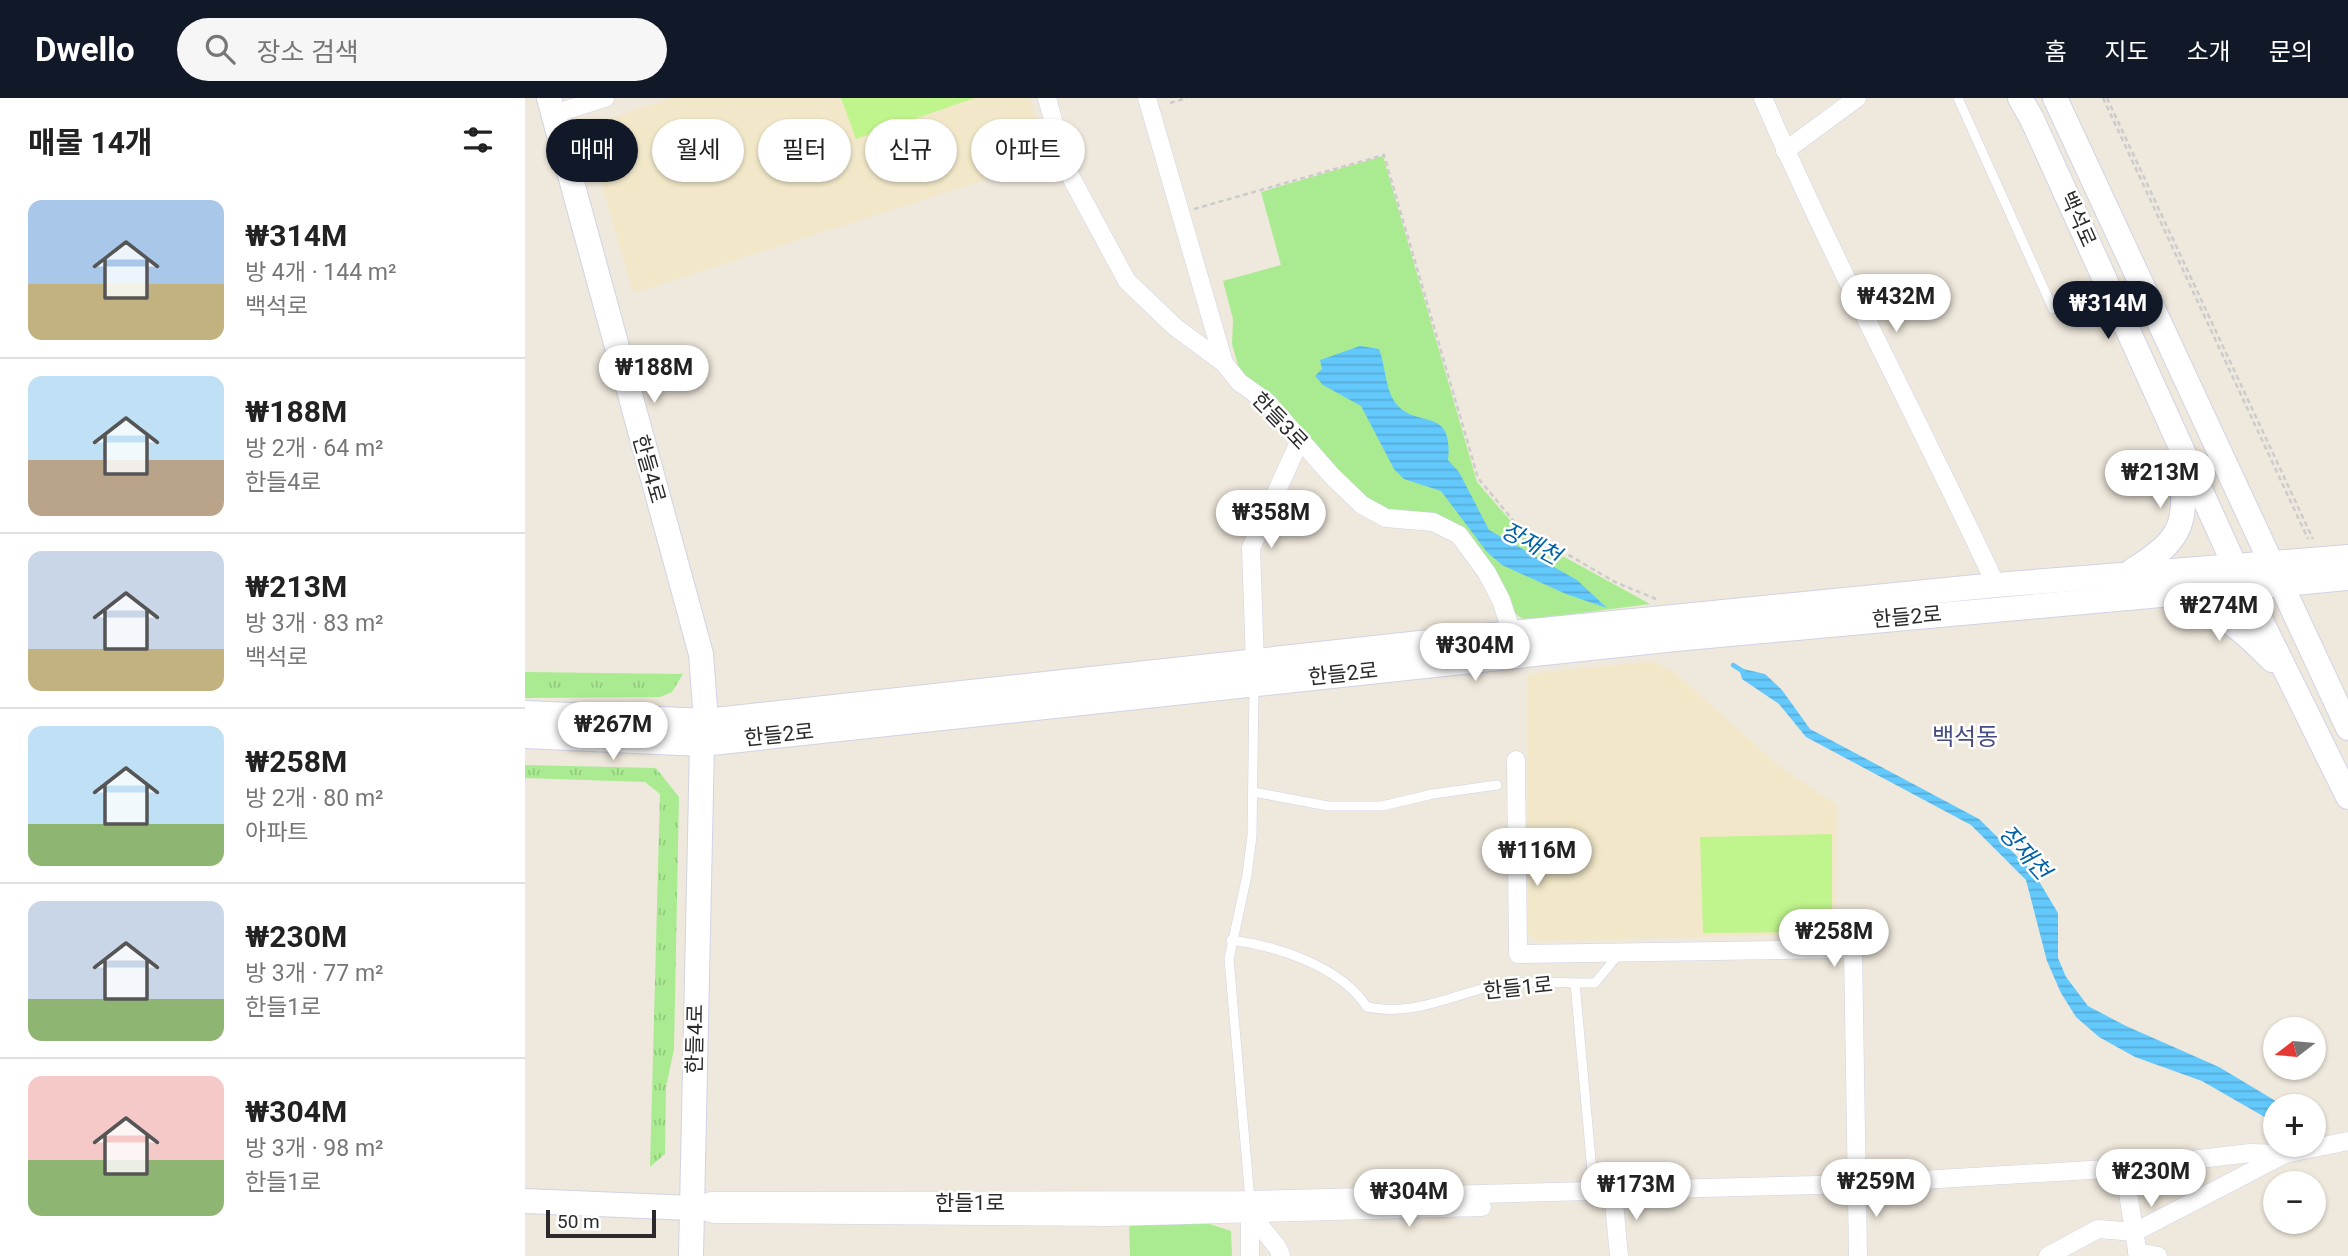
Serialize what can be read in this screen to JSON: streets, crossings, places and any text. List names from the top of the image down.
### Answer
{
  "streets": {
    "street": [
      "백석로",
      "한들3로",
      "한들4로",
      "한들2로",
      "한들1로"
    ]
  },
  "crossings": [
    ["백석로", "한들2로"],
    ["한들3로", "한들2로"],
    ["한들4로", "한들2로"],
    ["한들4로", "한들1로"]
  ],
  "districts": ["백석동"],
  "water": ["장재천"],
  "scale_bar": "50 m",
  "north": "left",
  "page": {
    "header": "Dwello",
    "search": "장소 검색",
    "nav": [
      "홈",
      "지도",
      "소개",
      "문의"
    ],
    "heading": "매물 14개",
    "chip": [
      "매매",
      "월세",
      "필터",
      "신규",
      "아파트"
    ],
    "list": [
      {
        "name": "₩314M",
        "note": "방 4개 · 144 m² · 백석로"
      },
      {
        "name": "₩188M",
        "note": "방 2개 · 64 m² · 한들4로"
      },
      {
        "name": "₩213M",
        "note": "방 3개 · 83 m² · 백석로"
      },
      {
        "name": "₩258M",
        "note": "방 2개 · 80 m² · 아파트"
      },
      {
        "name": "₩230M",
        "note": "방 3개 · 77 m² · 한들1로"
      },
      {
        "name": "₩304M",
        "note": "방 3개 · 98 m² · 한들1로"
      }
    ],
    "price": [
      "₩432M",
      "₩314M",
      "₩188M",
      "₩213M",
      "₩358M",
      "₩274M",
      "₩304M",
      "₩267M",
      "₩116M",
      "₩258M",
      "₩230M",
      "₩259M",
      "₩173M",
      "₩304M"
    ],
    "map_buttons": ["+", "−"],
    "scale": "50 m"
  }
}
